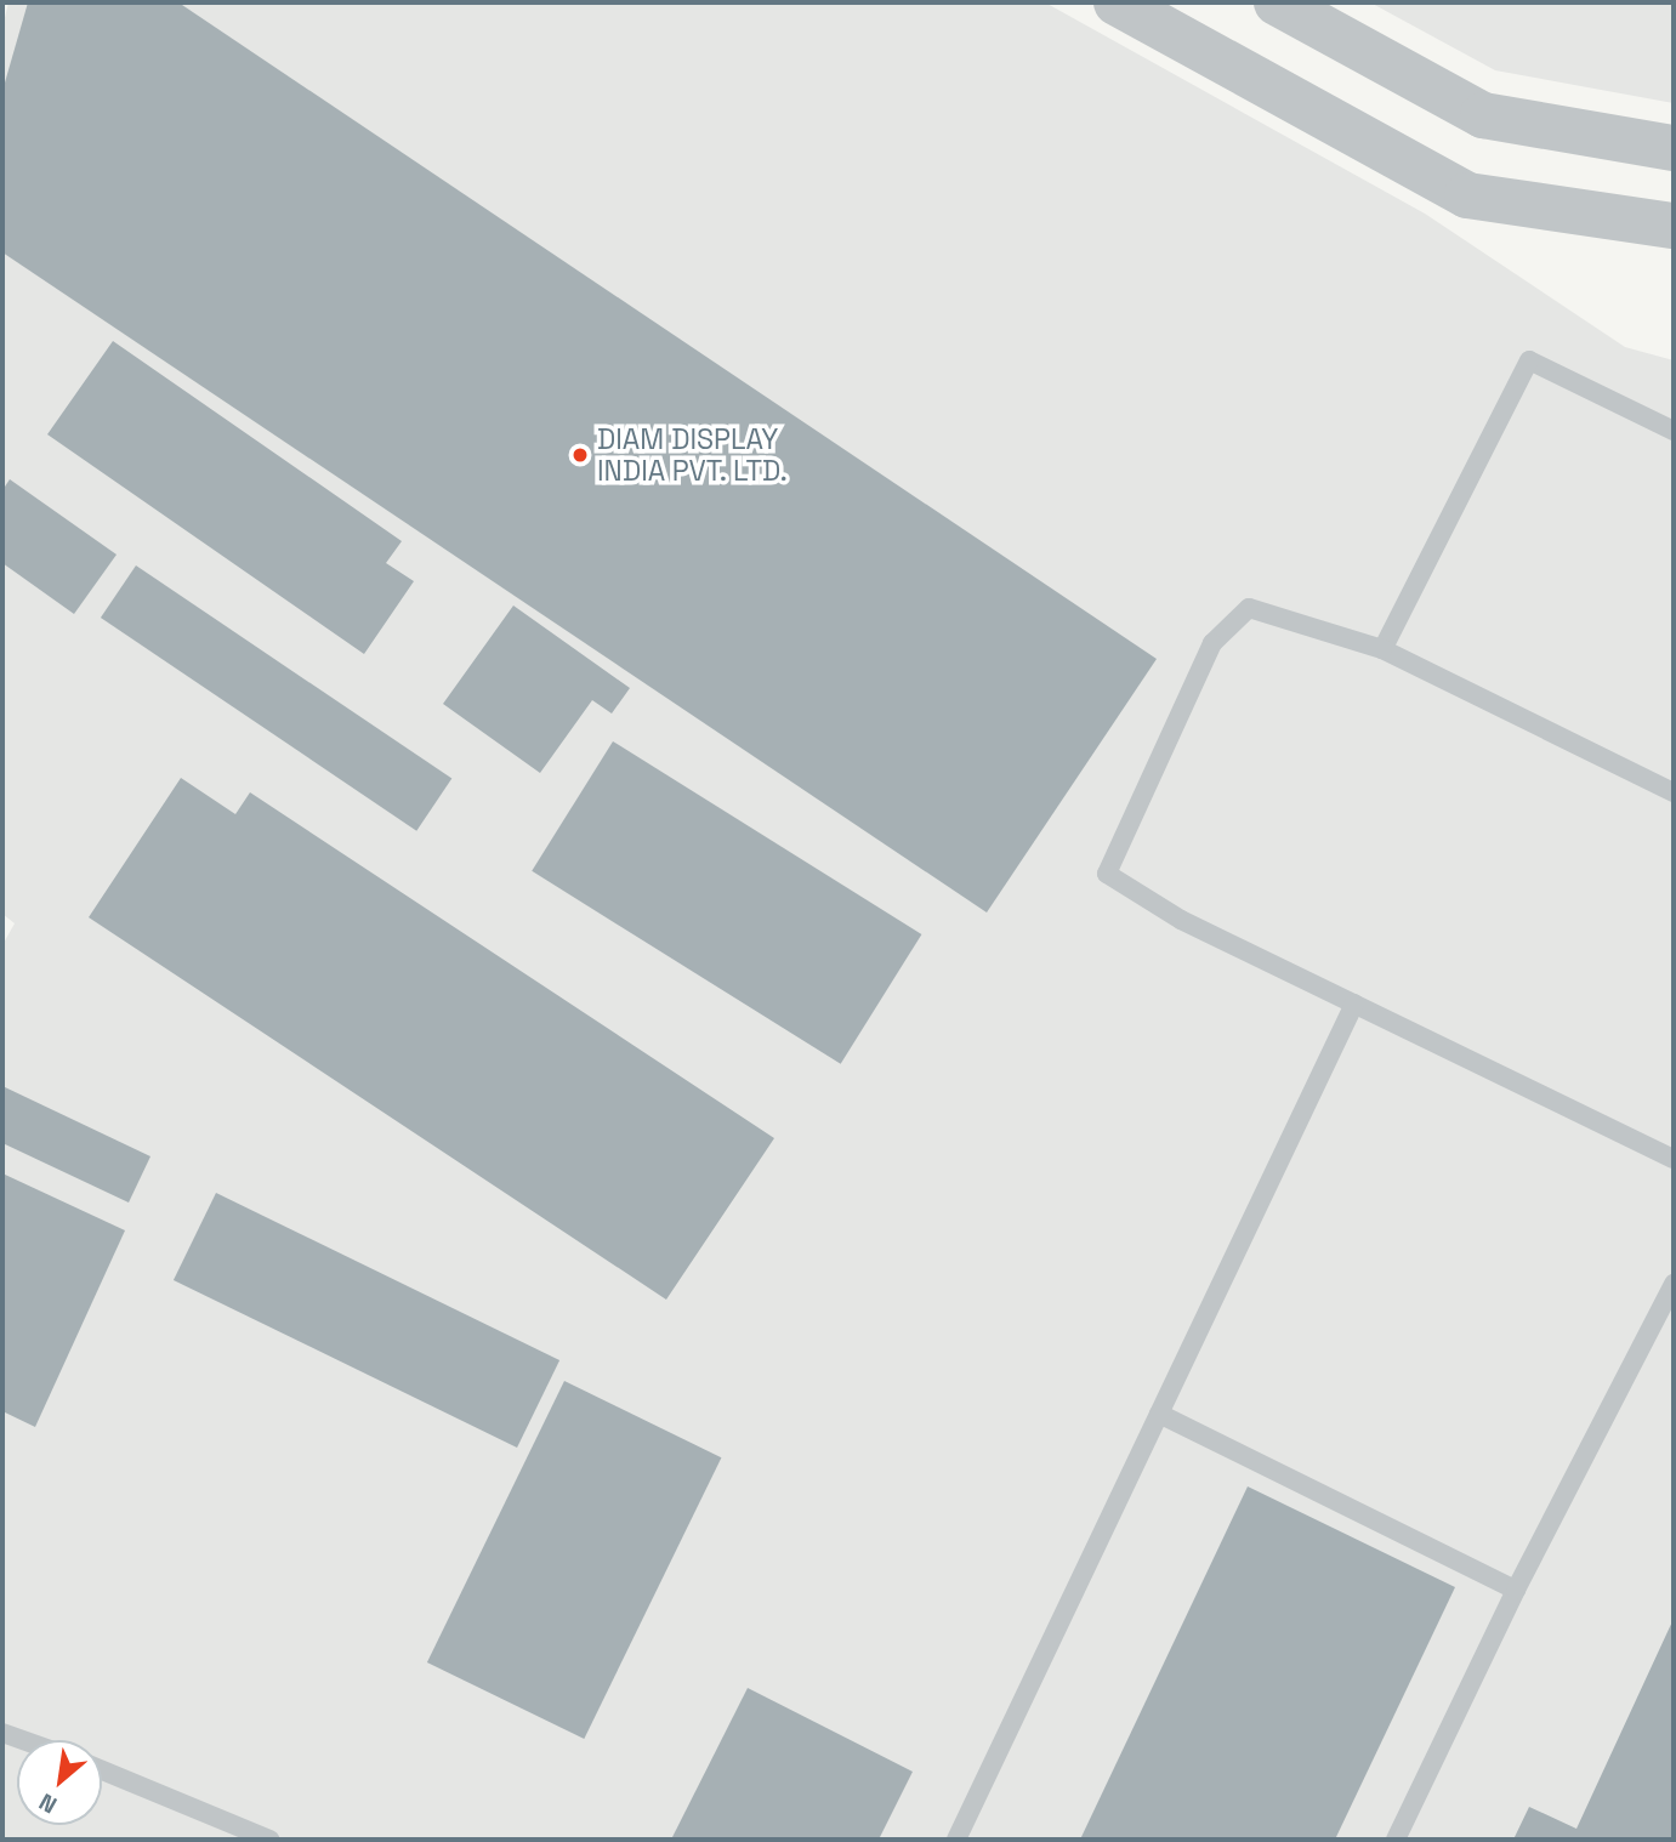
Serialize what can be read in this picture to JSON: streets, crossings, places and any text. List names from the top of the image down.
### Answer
{
  "places": ["DIAM DISPLAY INDIA PVT. LTD."],
  "north": "bottom left"
}
